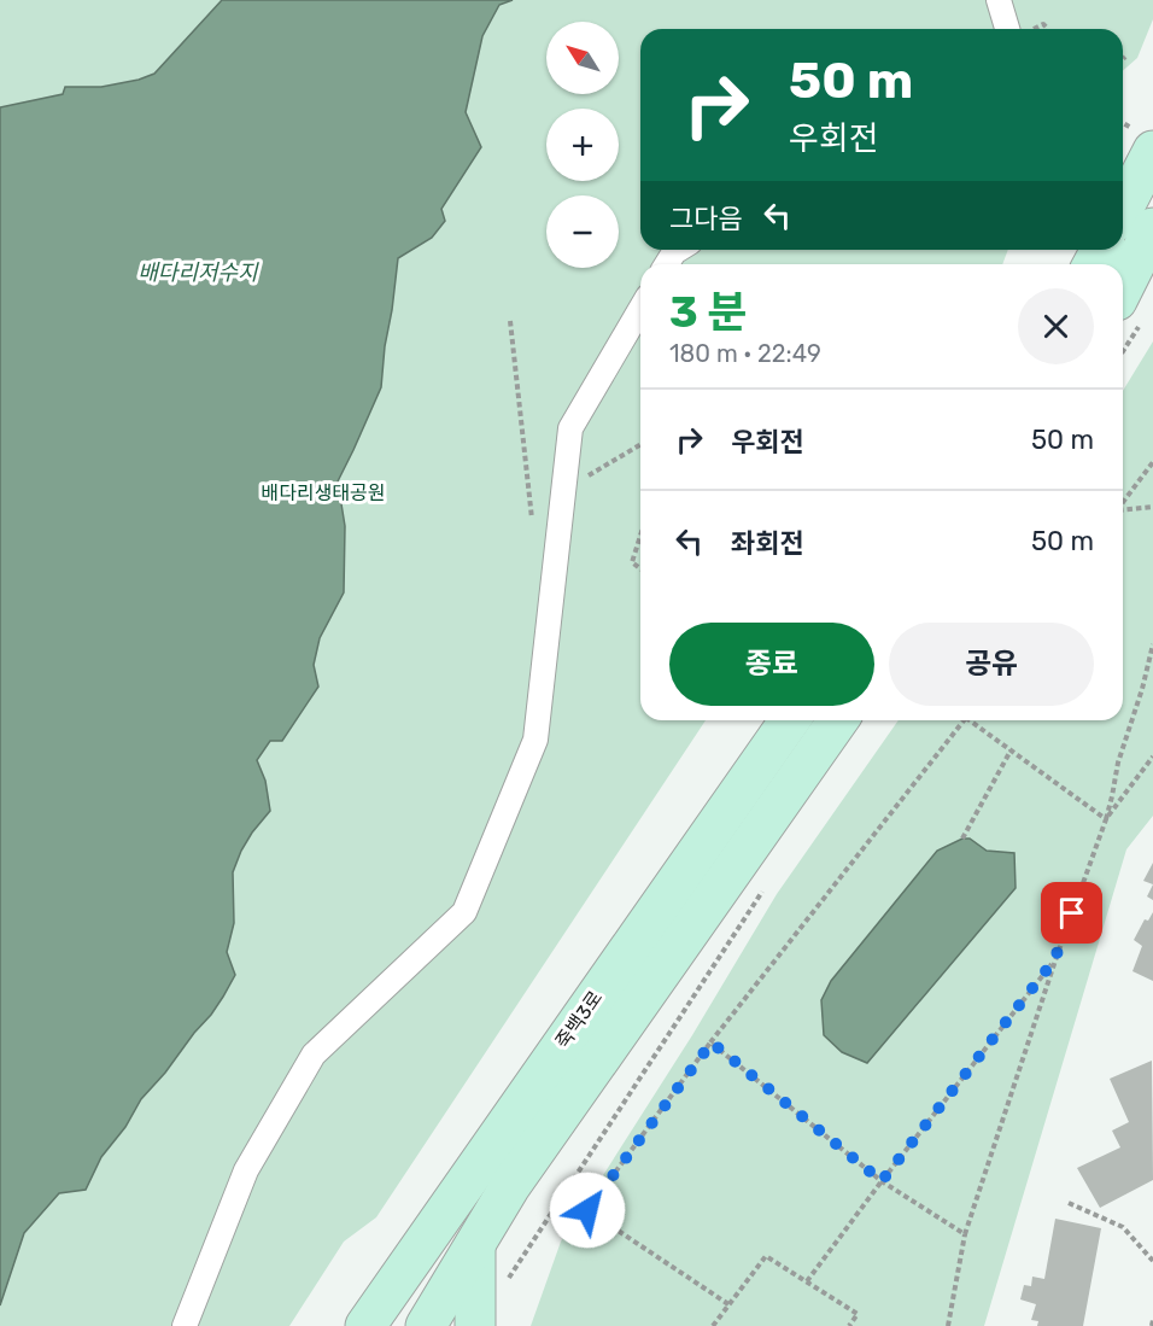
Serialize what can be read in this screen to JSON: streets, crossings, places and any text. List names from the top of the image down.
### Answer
{
  "streets": {
    "main road": ["죽백3로"]
  },
  "water": ["배다리저수지"],
  "parks": ["배다리생태공원"],
  "north": "top left",
  "page": {
    "map_buttons": ["+", "−"],
    "turn": ["50 m", "우회전"],
    "then": "그다음",
    "heading": ["3 분", "180 m · 22:49"],
    "list": [
      {
        "name": "우회전",
        "value": "50 m"
      },
      {
        "name": "좌회전",
        "value": "50 m"
      }
    ],
    "buttons": ["종료", "공유"]
  }
}
